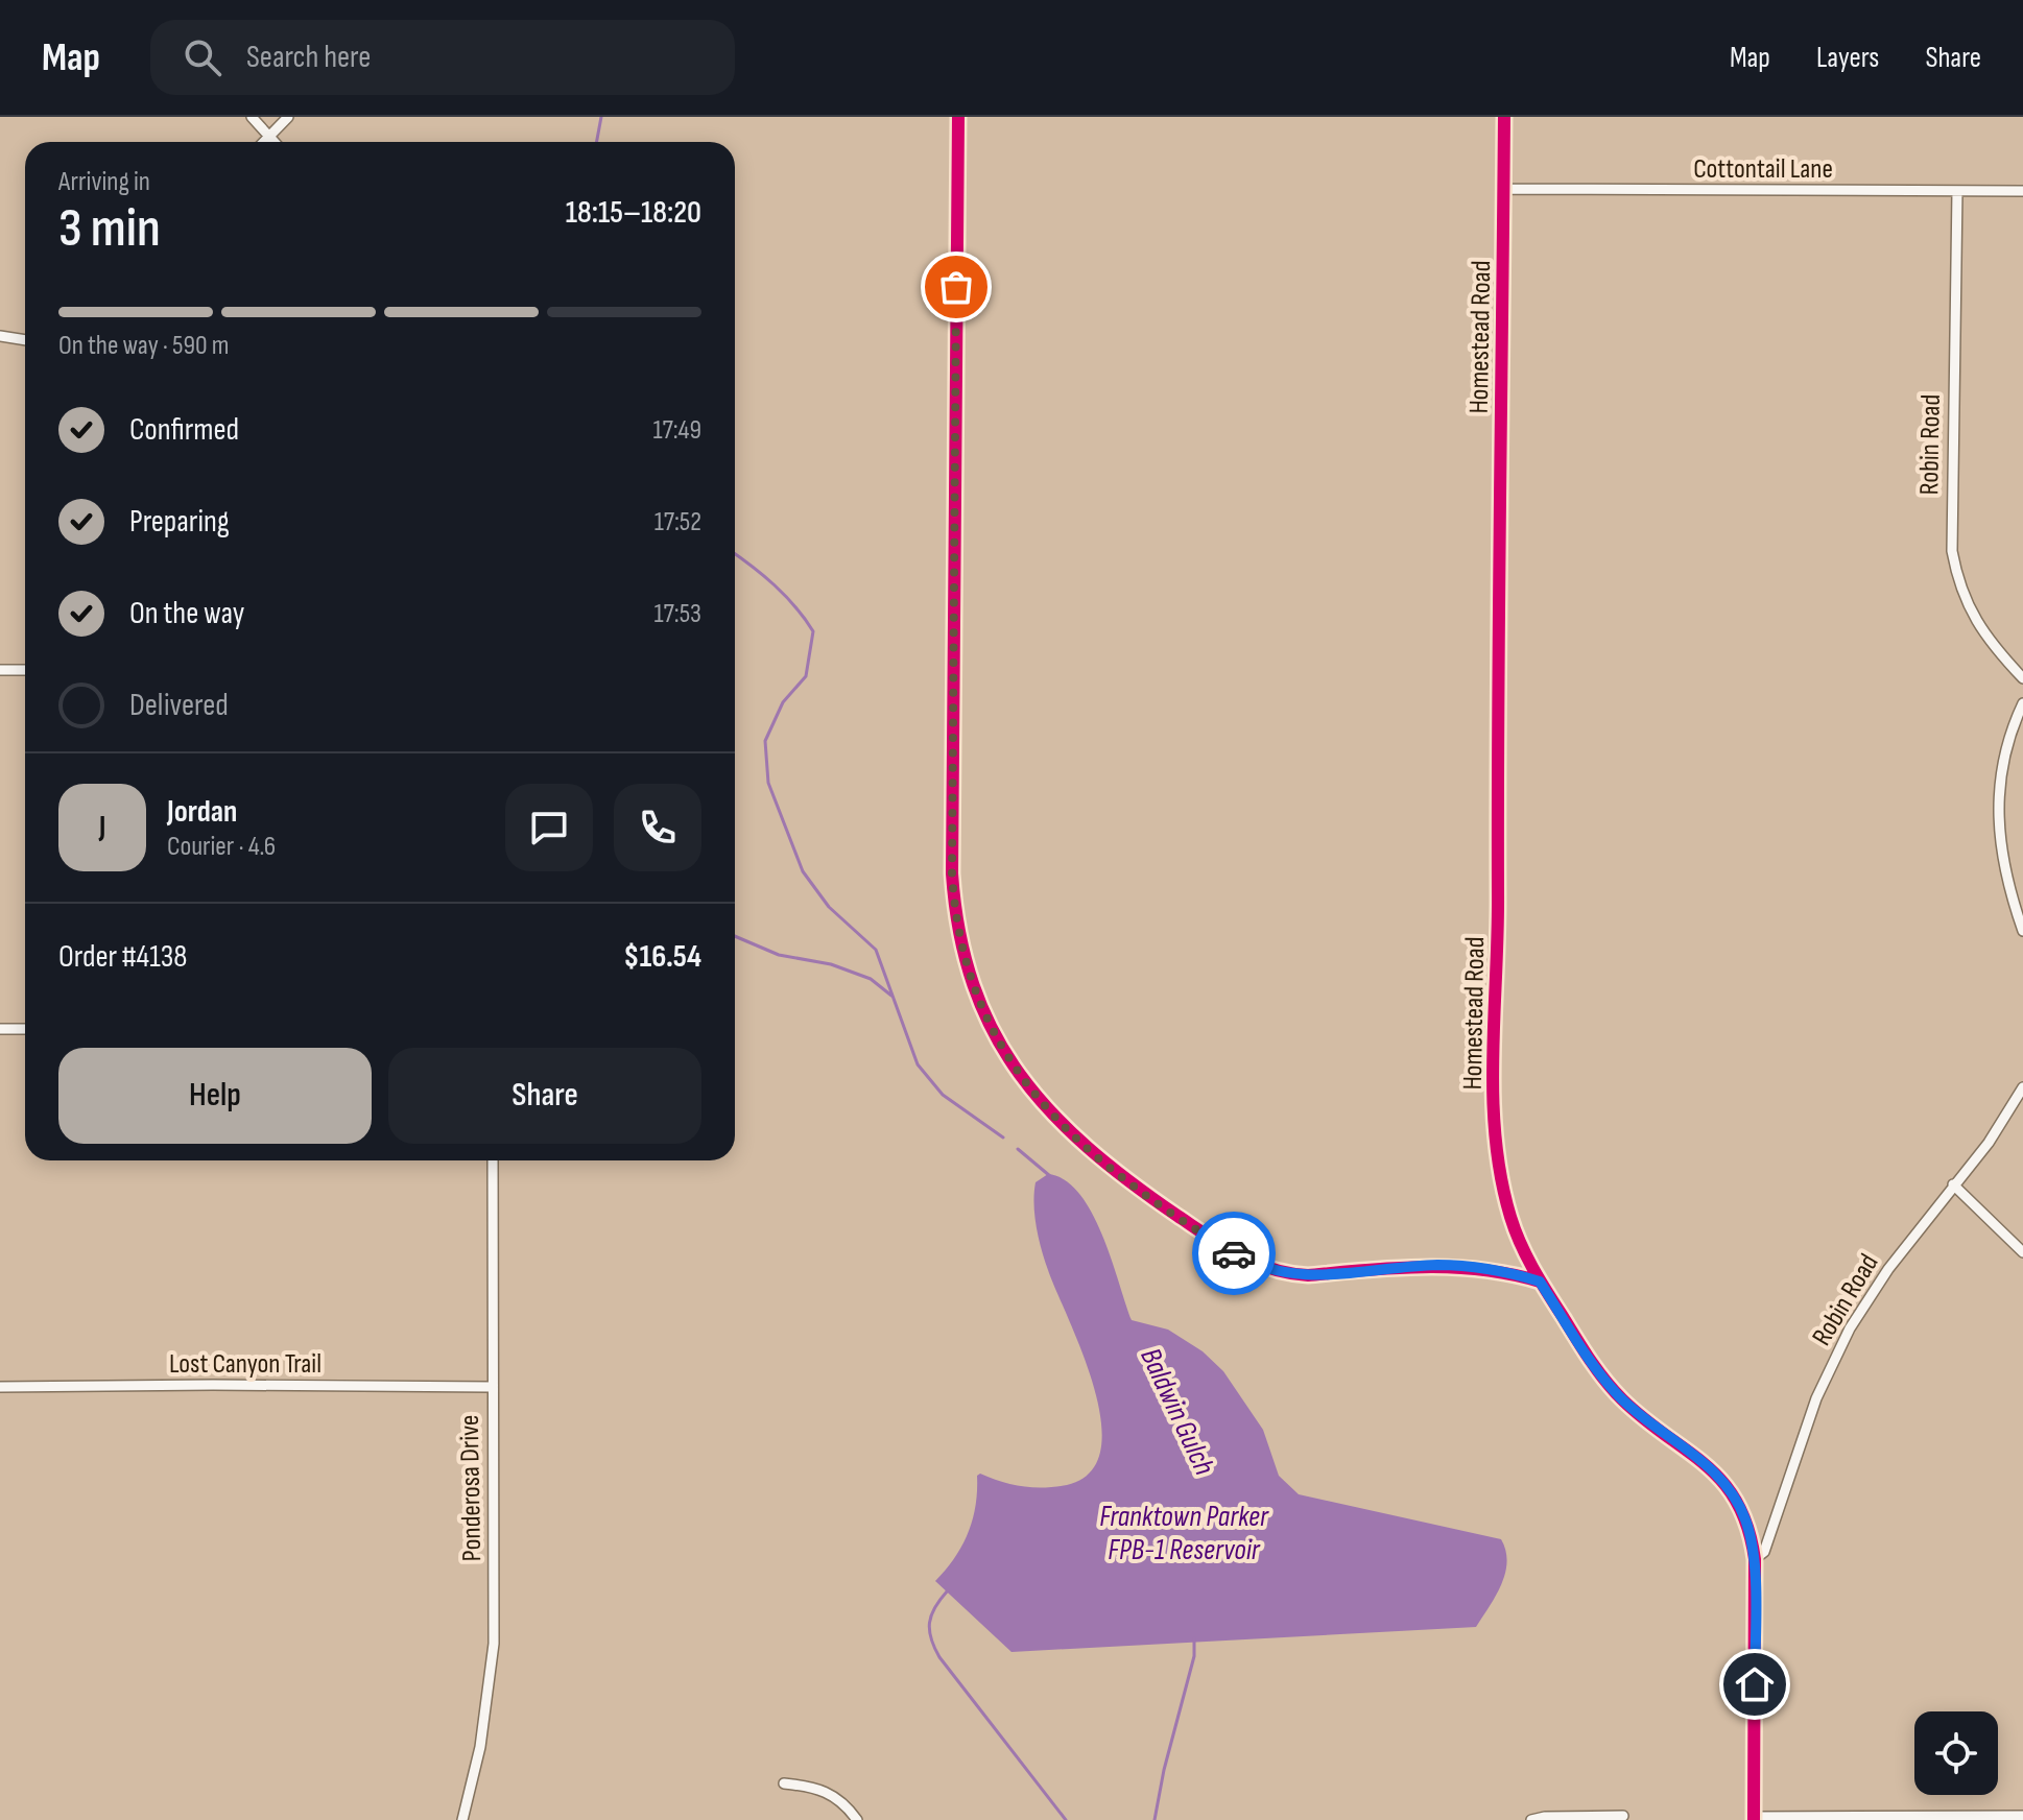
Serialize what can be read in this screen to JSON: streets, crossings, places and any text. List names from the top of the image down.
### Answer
{
  "streets": {
    "street": [
      "Cottontail Lane",
      "Homestead Road",
      "Robin Road",
      "Lost Canyon Trail",
      "Ponderosa Drive"
    ]
  },
  "crossings": [
    ["Cottontail Lane", "Homestead Road"],
    ["Cottontail Lane", "Robin Road"],
    ["Homestead Road", "Robin Road"],
    ["Lost Canyon Trail", "Ponderosa Drive"]
  ],
  "water": ["Baldwin Gulch", "Franktown Parker FPB-1 Reservoir"],
  "page": {
    "header": "Map",
    "search": "Search here",
    "nav": ["Map", "Layers", "Share"],
    "heading": ["3 min", "Arriving in", "18:15–18:20"],
    "panel": [
      "Jordan",
      "Courier · 4.6",
      "Order #4138",
      "$16.54"
    ],
    "bar": "On the way · 590 m",
    "list": [
      ["Confirmed", "17:49"],
      ["Preparing", "17:52"],
      ["On the way", "17:53"],
      "Delivered"
    ],
    "round": "J",
    "buttons": ["Help", "Share"]
  }
}
